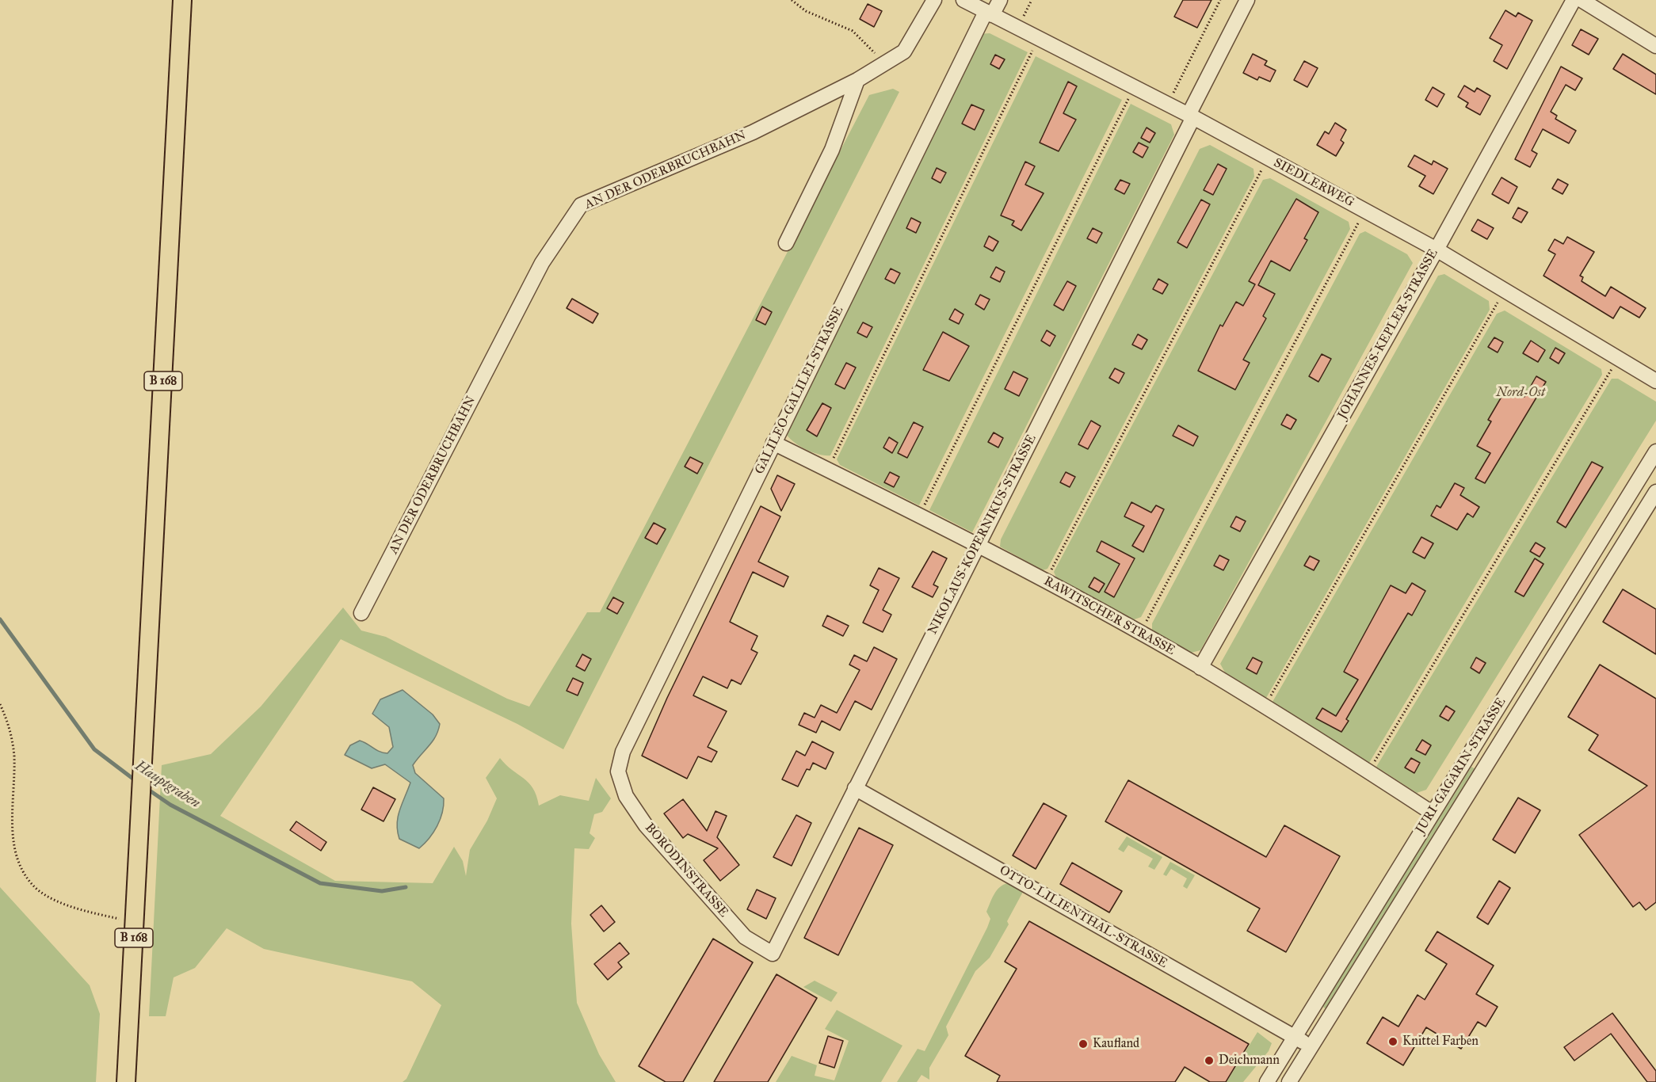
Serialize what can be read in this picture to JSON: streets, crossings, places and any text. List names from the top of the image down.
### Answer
{
  "streets": {
    "main road": ["B 168"],
    "street": [
      "AN DER ODERBRUCHBAHN",
      "SIEDLERWEG",
      "JOHANNES-KEPLER-STRASSE",
      "GALILEO-GALILEI-STRASSE",
      "NIKOLAUS-KOPERNIKUS-STRASSE",
      "RAWITSCHER STRASSE",
      "JURI-GAGARIN-STRASSE",
      "BORODINSTRASSE",
      "OTTO-LILIENTHAL-STRASSE"
    ]
  },
  "crossings": [
    ["SIEDLERWEG", "JOHANNES-KEPLER-STRASSE"],
    ["SIEDLERWEG", "GALILEO-GALILEI-STRASSE"],
    ["SIEDLERWEG", "NIKOLAUS-KOPERNIKUS-STRASSE"],
    ["JOHANNES-KEPLER-STRASSE", "RAWITSCHER STRASSE"],
    ["GALILEO-GALILEI-STRASSE", "RAWITSCHER STRASSE"],
    ["GALILEO-GALILEI-STRASSE", "BORODINSTRASSE"],
    ["NIKOLAUS-KOPERNIKUS-STRASSE", "RAWITSCHER STRASSE"],
    ["NIKOLAUS-KOPERNIKUS-STRASSE", "BORODINSTRASSE"],
    ["NIKOLAUS-KOPERNIKUS-STRASSE", "OTTO-LILIENTHAL-STRASSE"],
    ["RAWITSCHER STRASSE", "JURI-GAGARIN-STRASSE"],
    ["JURI-GAGARIN-STRASSE", "OTTO-LILIENTHAL-STRASSE"]
  ],
  "water": ["Hauptgraben"],
  "parks": ["Nord-Ost"],
  "places": ["Knittel Farben", "Kaufland", "Deichmann"]
}
